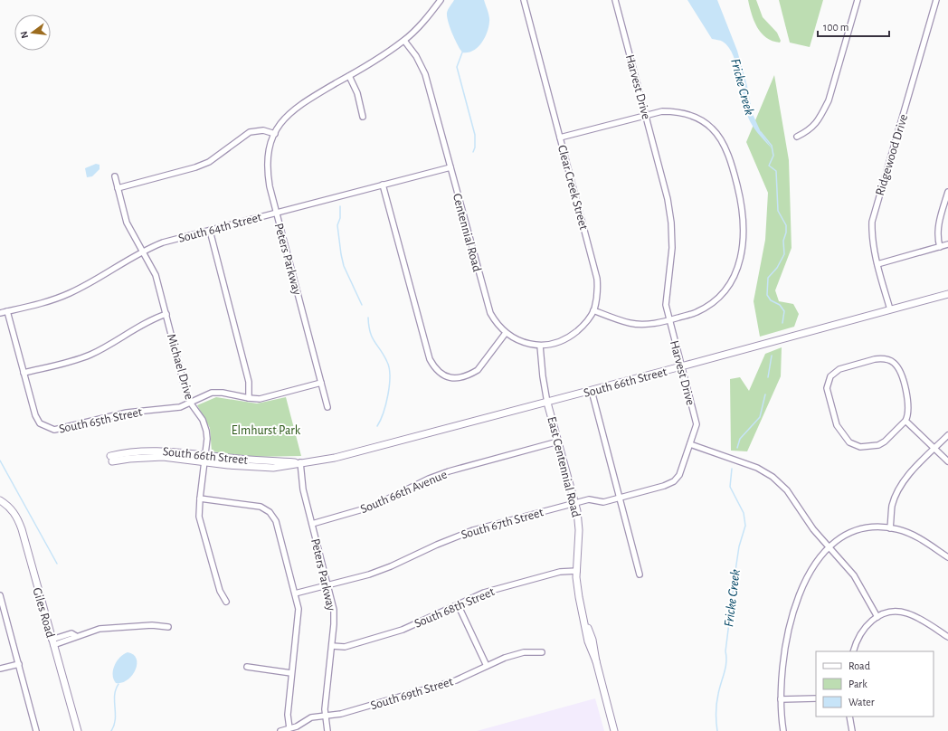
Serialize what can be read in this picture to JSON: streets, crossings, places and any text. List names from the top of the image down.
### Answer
{
  "streets": {
    "street": [
      "Harvest Drive",
      "Ridgewood Drive",
      "Clear Creek Street",
      "South 64th Street",
      "Centennial Road",
      "Peters Parkway",
      "Michael Drive",
      "South 66th Street",
      "South 65th Street",
      "East Centennial Road",
      "South 66th Avenue",
      "South 67th Street",
      "South 68th Street",
      "Giles Road",
      "South 69th Street"
    ]
  },
  "crossings": [
    ["Harvest Drive", "South 66th Street"],
    ["Harvest Drive", "South 67th Street"],
    ["Ridgewood Drive", "South 66th Street"],
    ["Clear Creek Street", "Centennial Road"],
    ["South 64th Street", "Centennial Road"],
    ["South 64th Street", "Peters Parkway"],
    ["South 64th Street", "Michael Drive"],
    ["Centennial Road", "Peters Parkway"],
    ["Peters Parkway", "South 66th Street"],
    ["Peters Parkway", "South 65th Street"],
    ["Peters Parkway", "South 66th Avenue"],
    ["Peters Parkway", "South 67th Street"],
    ["Peters Parkway", "South 68th Street"],
    ["Peters Parkway", "South 69th Street"],
    ["Michael Drive", "South 66th Street"],
    ["Michael Drive", "South 65th Street"],
    ["South 66th Street", "East Centennial Road"],
    ["East Centennial Road", "South 66th Avenue"],
    ["East Centennial Road", "South 67th Street"],
    ["East Centennial Road", "South 68th Street"]
  ],
  "water": ["Fricke Creek"],
  "parks": ["Elmhurst Park"],
  "legend": ["Road", "Park", "Water"],
  "scale_bar": "100 m",
  "north": "left"
}
